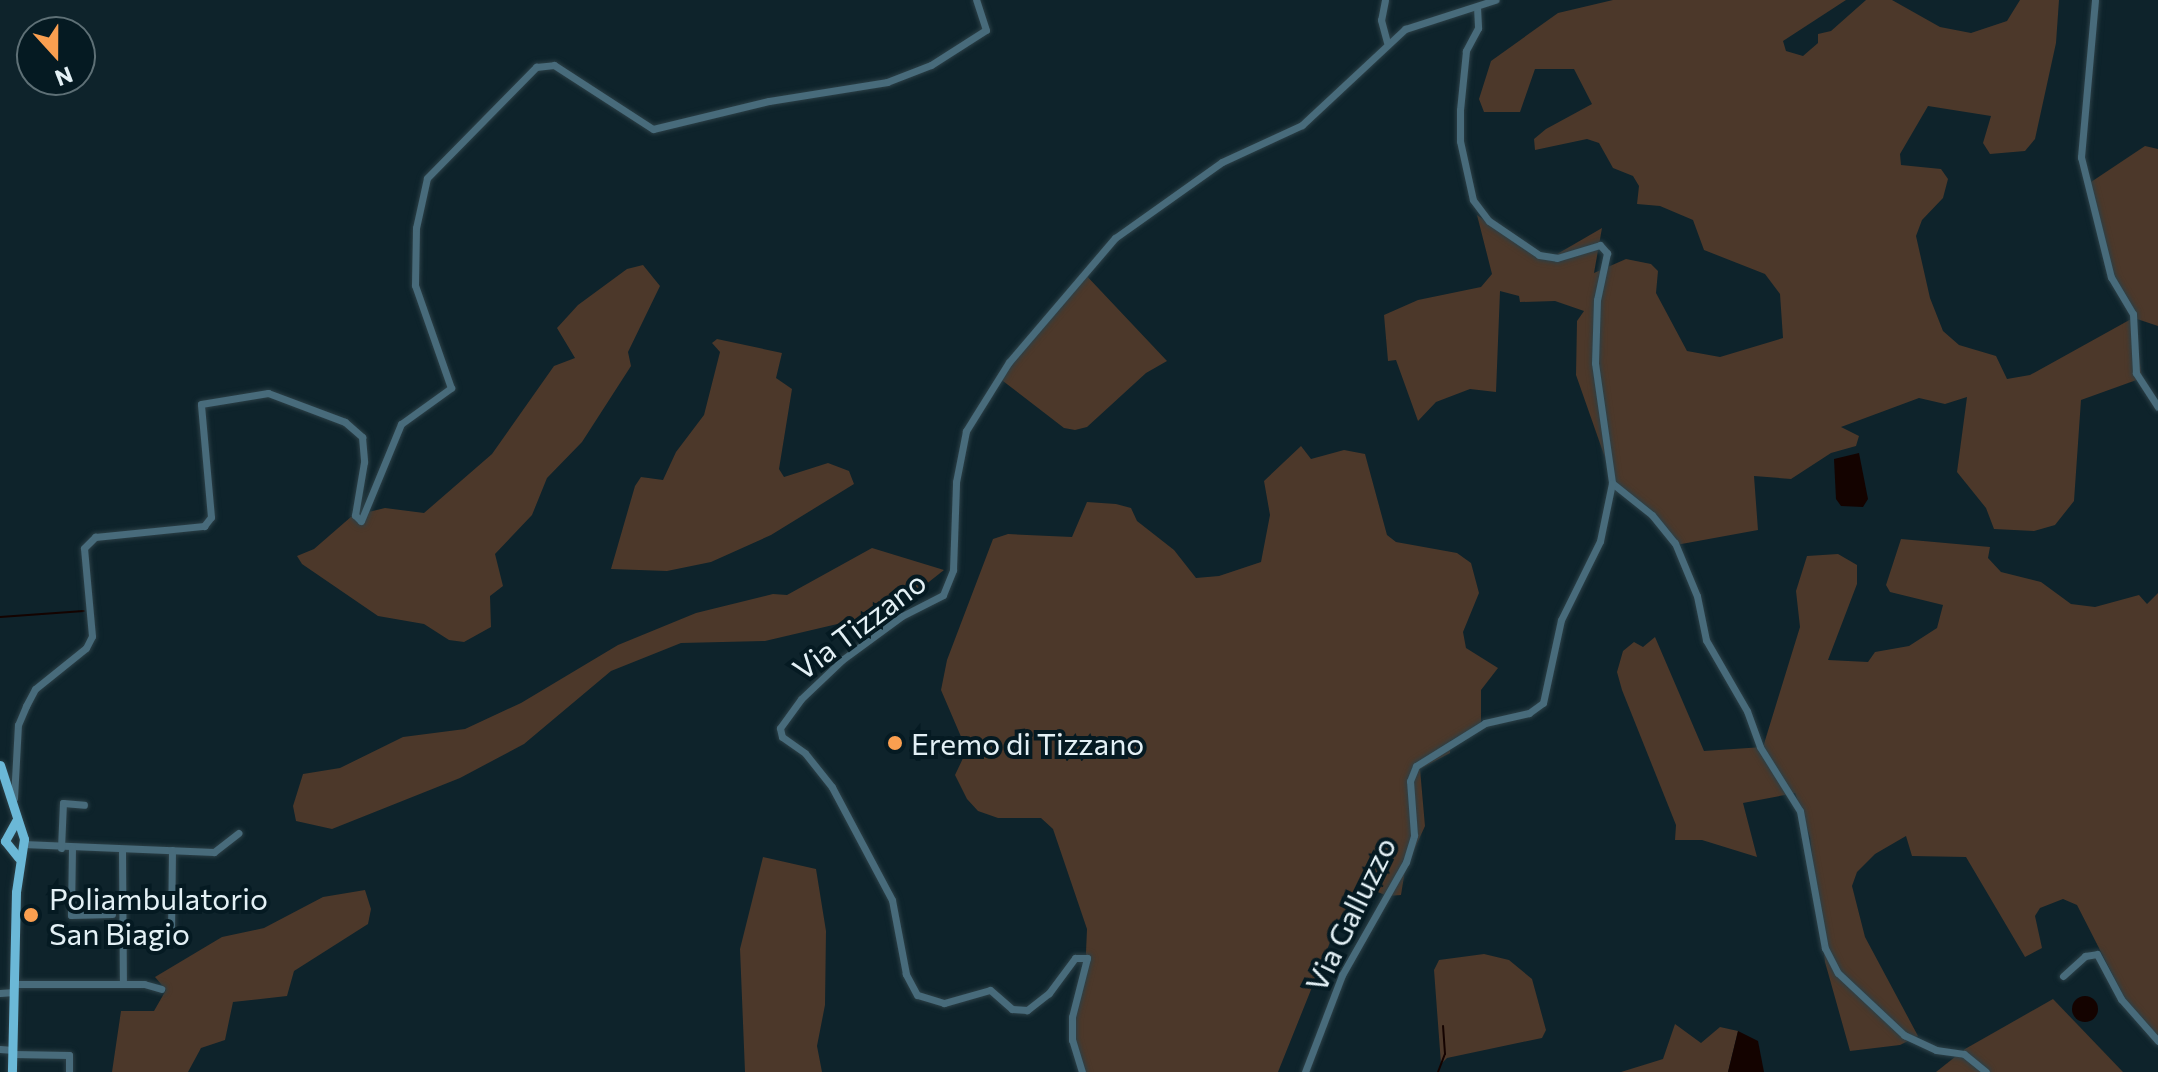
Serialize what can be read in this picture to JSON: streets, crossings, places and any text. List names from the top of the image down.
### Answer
{
  "streets": {
    "street": ["Via Tizzano", "Via Galluzzo"]
  },
  "places": ["Eremo di Tizzano", "Poliambulatorio San Biagio"],
  "north": "bottom"
}
